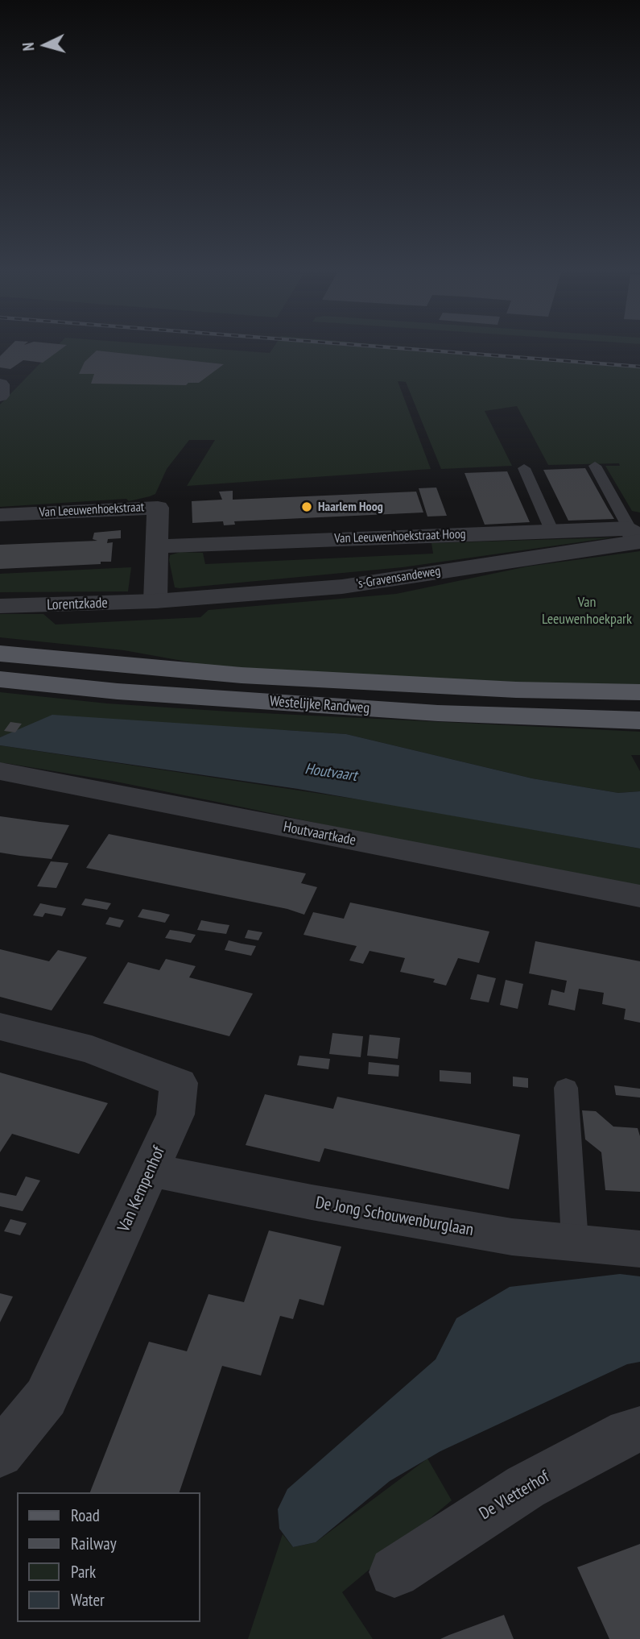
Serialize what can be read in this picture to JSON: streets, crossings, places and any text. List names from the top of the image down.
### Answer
{
  "streets": {
    "main road": ["Westelijke Randweg"],
    "street": [
      "Van Leeuwenhoekstraat",
      "Van Leeuwenhoekstraat Hoog",
      "'s-Gravensandeweg",
      "Lorentzkade",
      "Houtvaartkade",
      "Van Kempenhof",
      "De Jong Schouwenburglaan",
      "De Vletterhof"
    ]
  },
  "crossings": [
    ["Van Leeuwenhoekstraat", "Van Leeuwenhoekstraat Hoog"],
    ["Van Leeuwenhoekstraat", "'s-Gravensandeweg"],
    ["Van Leeuwenhoekstraat", "Lorentzkade"],
    ["Van Leeuwenhoekstraat Hoog", "'s-Gravensandeweg"],
    ["'s-Gravensandeweg", "Lorentzkade"],
    ["Van Kempenhof", "De Jong Schouwenburglaan"]
  ],
  "water": ["Houtvaart"],
  "parks": ["Van Leeuwenhoekpark"],
  "places": ["Haarlem Hoog"],
  "legend": [
    "Road",
    "Railway",
    "Park",
    "Water"
  ],
  "north": "left"
}
